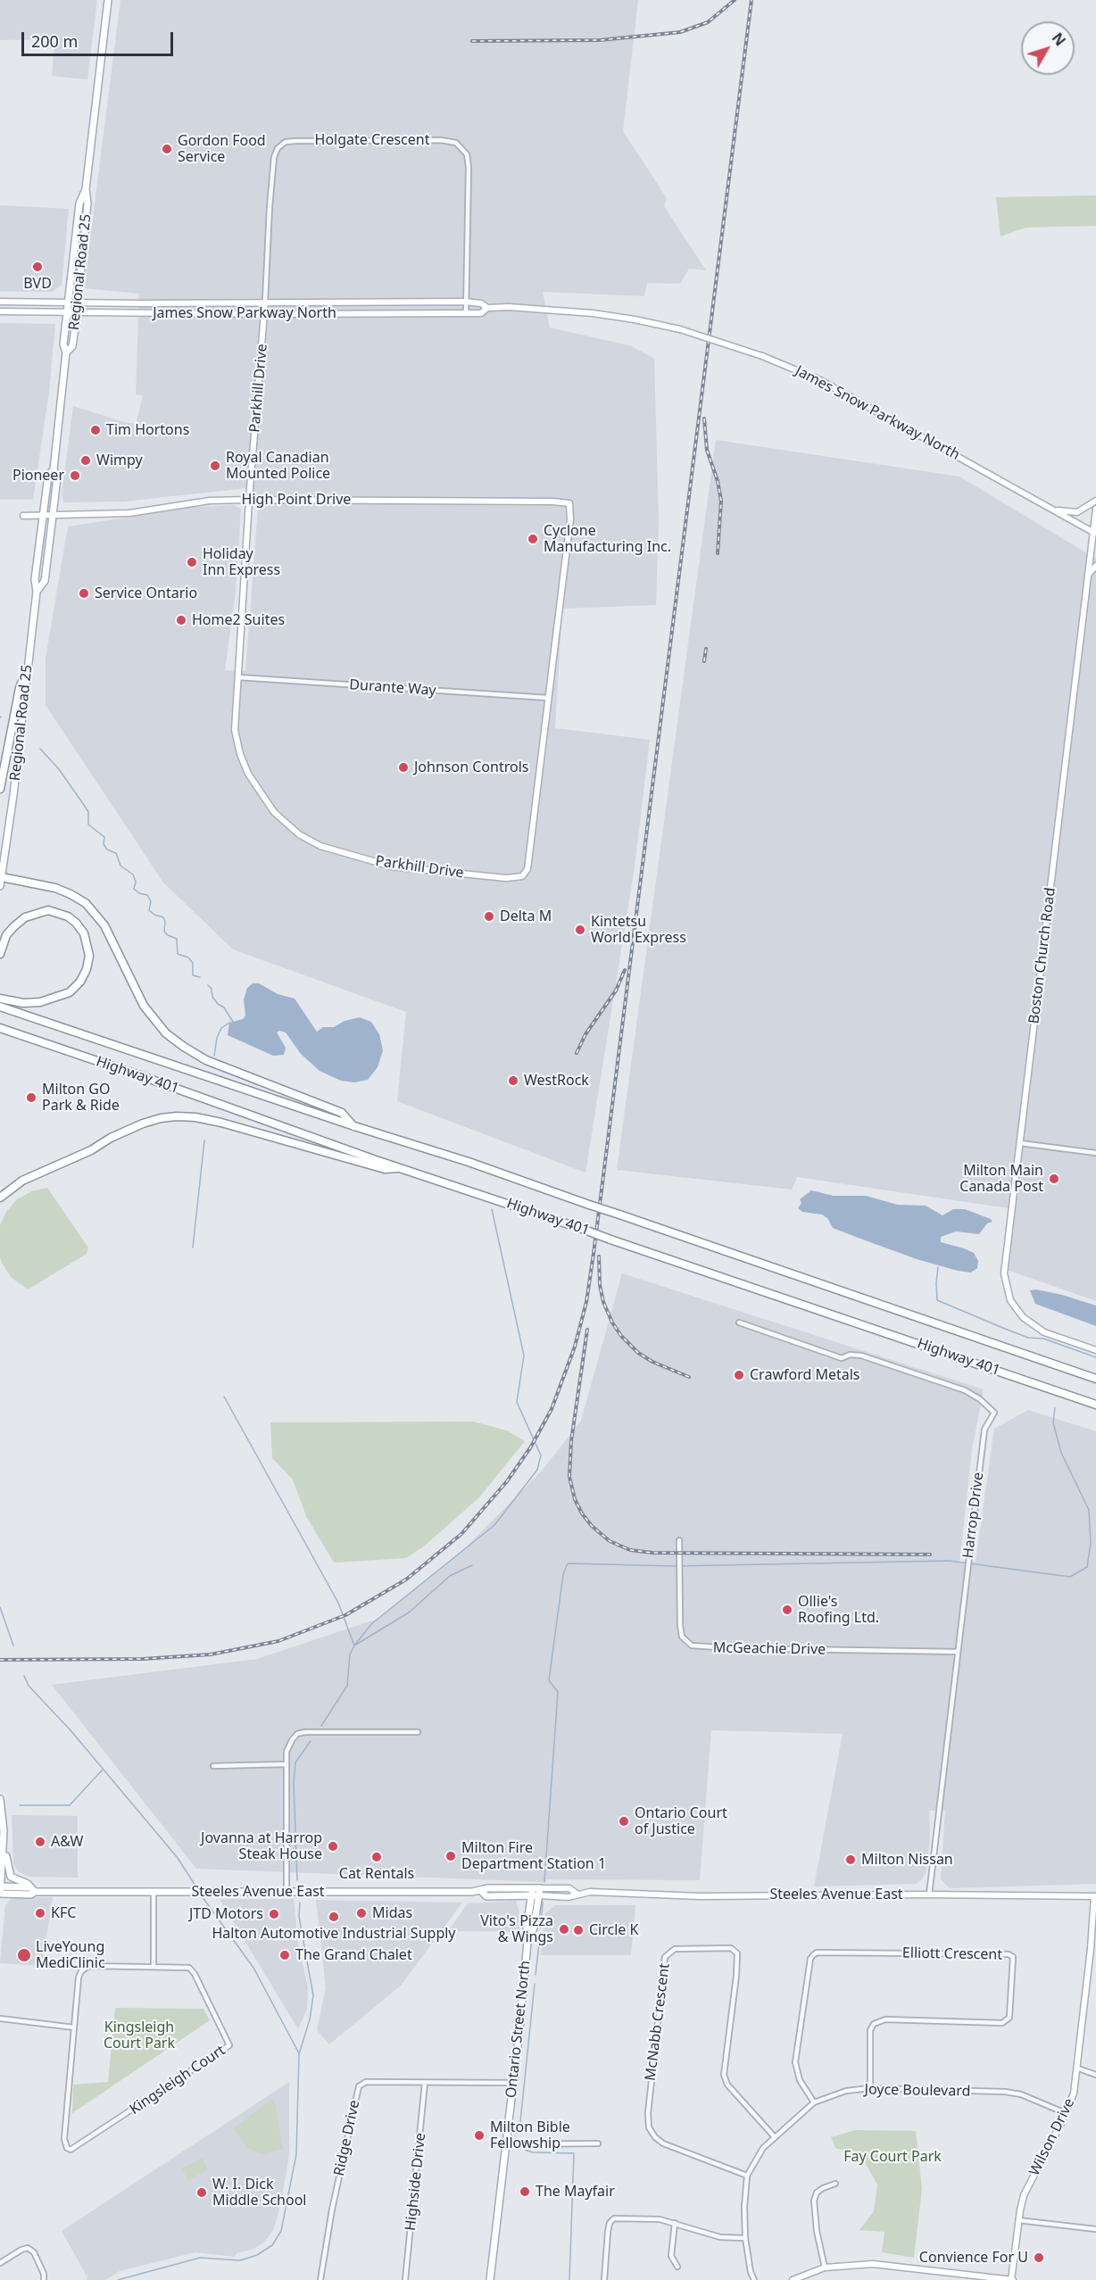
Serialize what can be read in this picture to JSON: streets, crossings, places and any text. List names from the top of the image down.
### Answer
{
  "streets": {
    "highway": ["Highway 401"],
    "main road": ["Regional Road 25", "Steeles Avenue East", "Ontario Street North"],
    "street": [
      "Holgate Crescent",
      "James Snow Parkway North",
      "Parkhill Drive",
      "High Point Drive",
      "Durante Way",
      "Boston Church Road",
      "Harrop Drive",
      "McGeachie Drive",
      "Elliott Crescent",
      "McNabb Crescent",
      "Kingsleigh Court",
      "Joyce Boulevard",
      "Wilson Drive",
      "Ridge Drive",
      "Highside Drive"
    ]
  },
  "crossings": [
    ["Holgate Crescent", "James Snow Parkway North"],
    ["Holgate Crescent", "Parkhill Drive"],
    ["Regional Road 25", "James Snow Parkway North"],
    ["Regional Road 25", "High Point Drive"],
    ["James Snow Parkway North", "Parkhill Drive"],
    ["James Snow Parkway North", "Boston Church Road"],
    ["Parkhill Drive", "High Point Drive"],
    ["Parkhill Drive", "Durante Way"],
    ["Harrop Drive", "McGeachie Drive"],
    ["Harrop Drive", "Steeles Avenue East"],
    ["Steeles Avenue East", "Ontario Street North"],
    ["Steeles Avenue East", "Wilson Drive"],
    ["Elliott Crescent", "Joyce Boulevard"],
    ["McNabb Crescent", "Joyce Boulevard"],
    ["Ontario Street North", "Ridge Drive"],
    ["Joyce Boulevard", "Wilson Drive"],
    ["Ridge Drive", "Highside Drive"]
  ],
  "parks": ["Kingsleigh Court Park", "Fay Court Park"],
  "places": [
    "Gordon Food Service",
    "BVD",
    "Tim Hortons",
    "Wimpy",
    "Royal Canadian Mounted Police",
    "Pioneer",
    "Cyclone Manufacturing Inc.",
    "Holiday Inn Express",
    "Service Ontario",
    "Home2 Suites",
    "Johnson Controls",
    "Delta M",
    "Kintetsu World Express",
    "WestRock",
    "Milton GO Park & Ride",
    "Milton Main Canada Post",
    "Crawford Metals",
    "Ollie's Roofing Ltd.",
    "Ontario Court of Justice",
    "A&W",
    "Jovanna at Harrop Steak House",
    "Milton Fire Department Station 1",
    "Cat Rentals",
    "Milton Nissan",
    "KFC",
    "Midas",
    "JTD Motors",
    "Halton Automotive Industrial Supply",
    "Vito's Pizza & Wings",
    "Circle K",
    "LiveYoung MediClinic",
    "The Grand Chalet",
    "Milton Bible Fellowship",
    "The Mayfair",
    "W. I. Dick Middle School",
    "Convience For U"
  ],
  "scale_bar": "200 m",
  "north": "top right"
}
